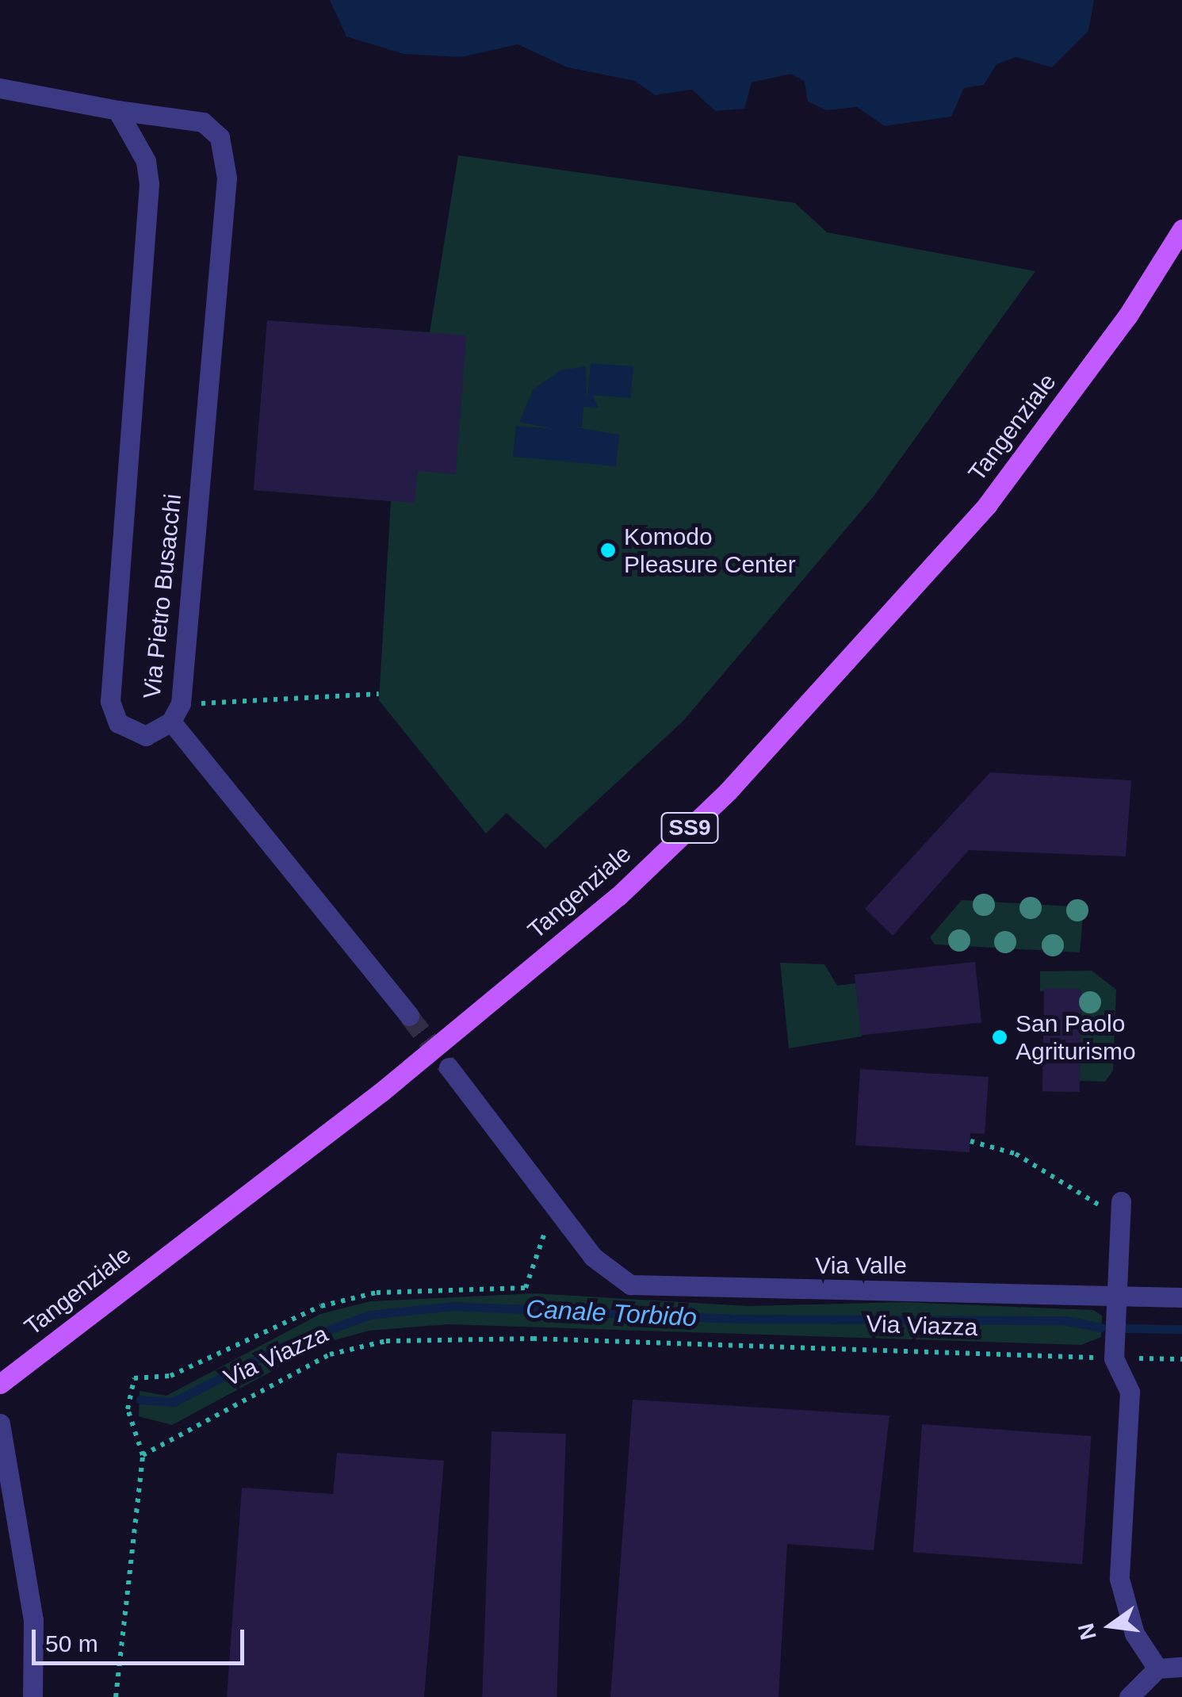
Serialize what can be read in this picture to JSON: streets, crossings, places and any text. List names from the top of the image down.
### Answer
{
  "streets": {
    "main road": ["Tangenziale", "SS9"],
    "street": ["Via Pietro Busacchi", "Via Valle"],
    "path": ["Via Viazza"]
  },
  "water": ["Canale Torbido"],
  "places": ["Komodo Pleasure Center", "San Paolo Agriturismo"],
  "scale_bar": "50 m",
  "north": "left"
}
